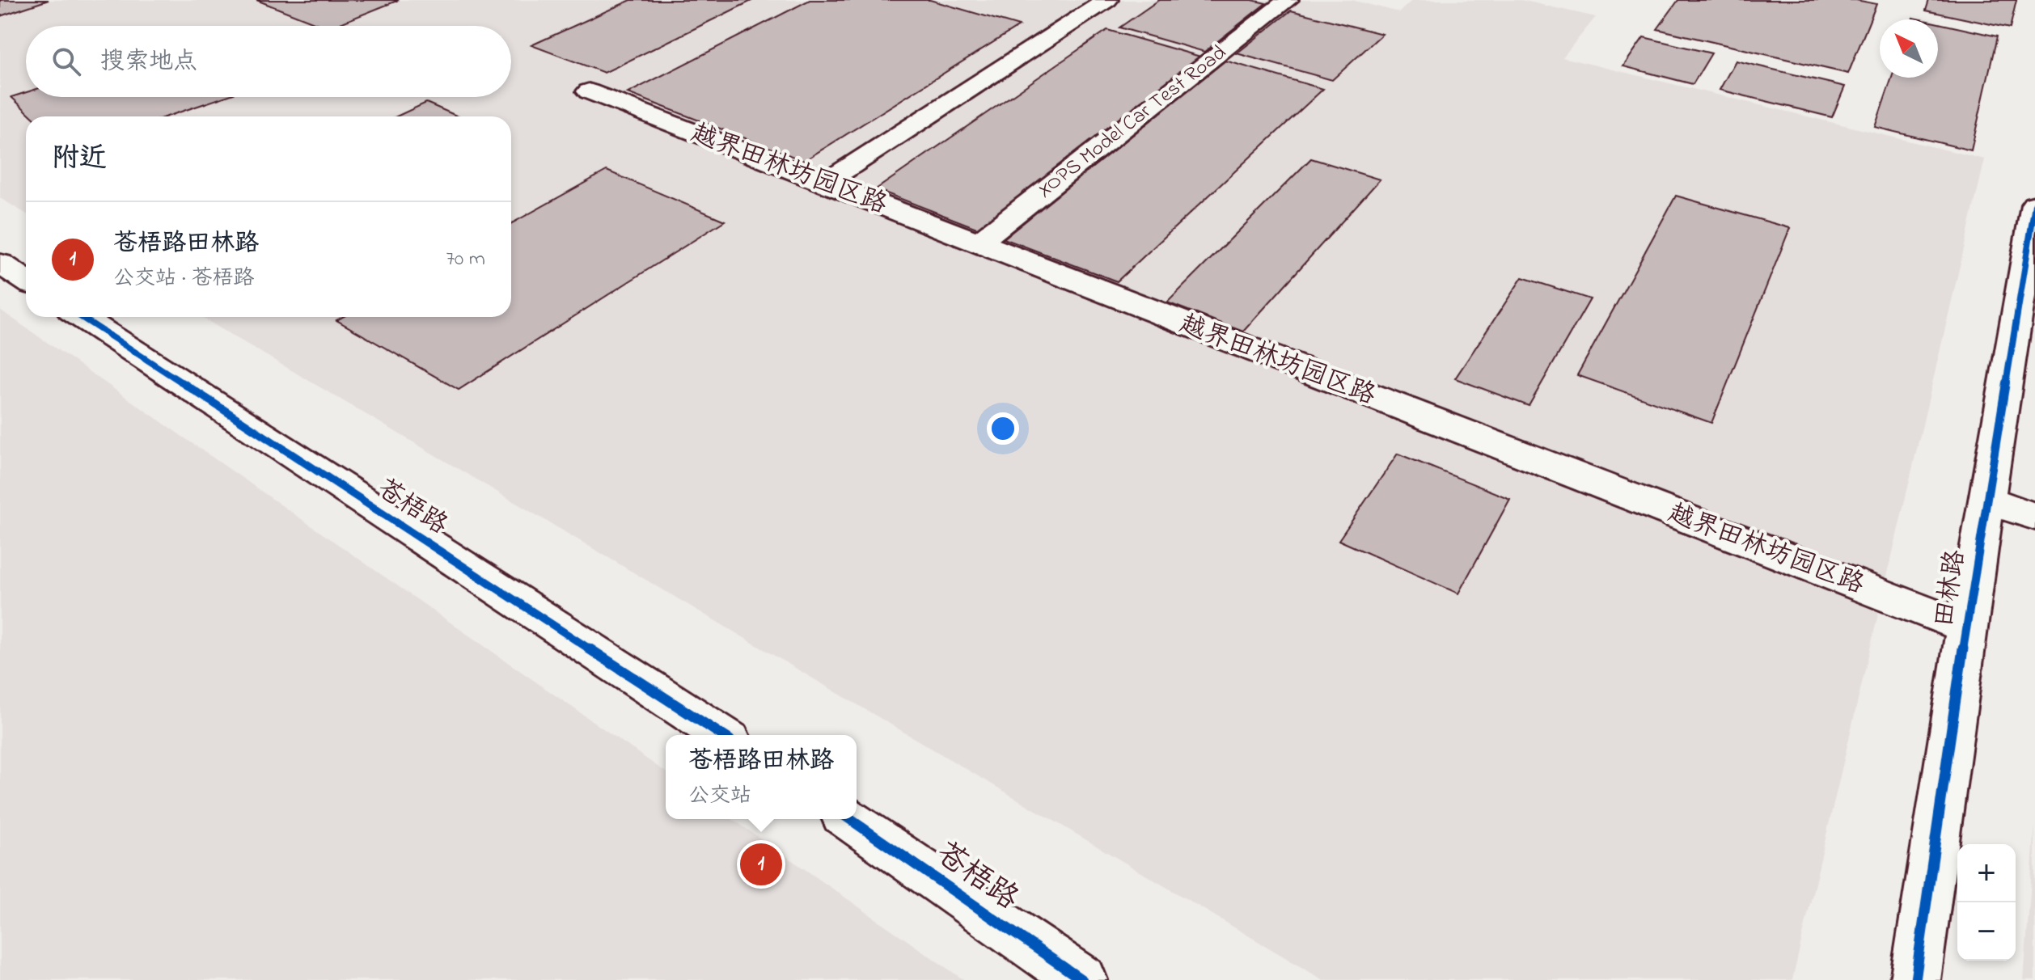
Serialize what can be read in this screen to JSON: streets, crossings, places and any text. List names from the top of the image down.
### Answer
{
  "streets": {
    "street": [
      "XOPS Model Car Test Road",
      "越界田林坊园区路",
      "苍梧路",
      "田林路"
    ]
  },
  "crossings": [
    ["XOPS Model Car Test Road", "越界田林坊园区路"],
    ["越界田林坊园区路", "田林路"]
  ],
  "north": "top left",
  "page": {
    "search": "搜索地点",
    "heading": "附近",
    "list": [
      {
        "mark": "1",
        "name": "苍梧路田林路",
        "note": "公交站 · 苍梧路",
        "value": "70 m"
      }
    ],
    "popup": ["苍梧路田林路", "公交站"],
    "pins": "1",
    "map_buttons": ["+", "−"]
  }
}
